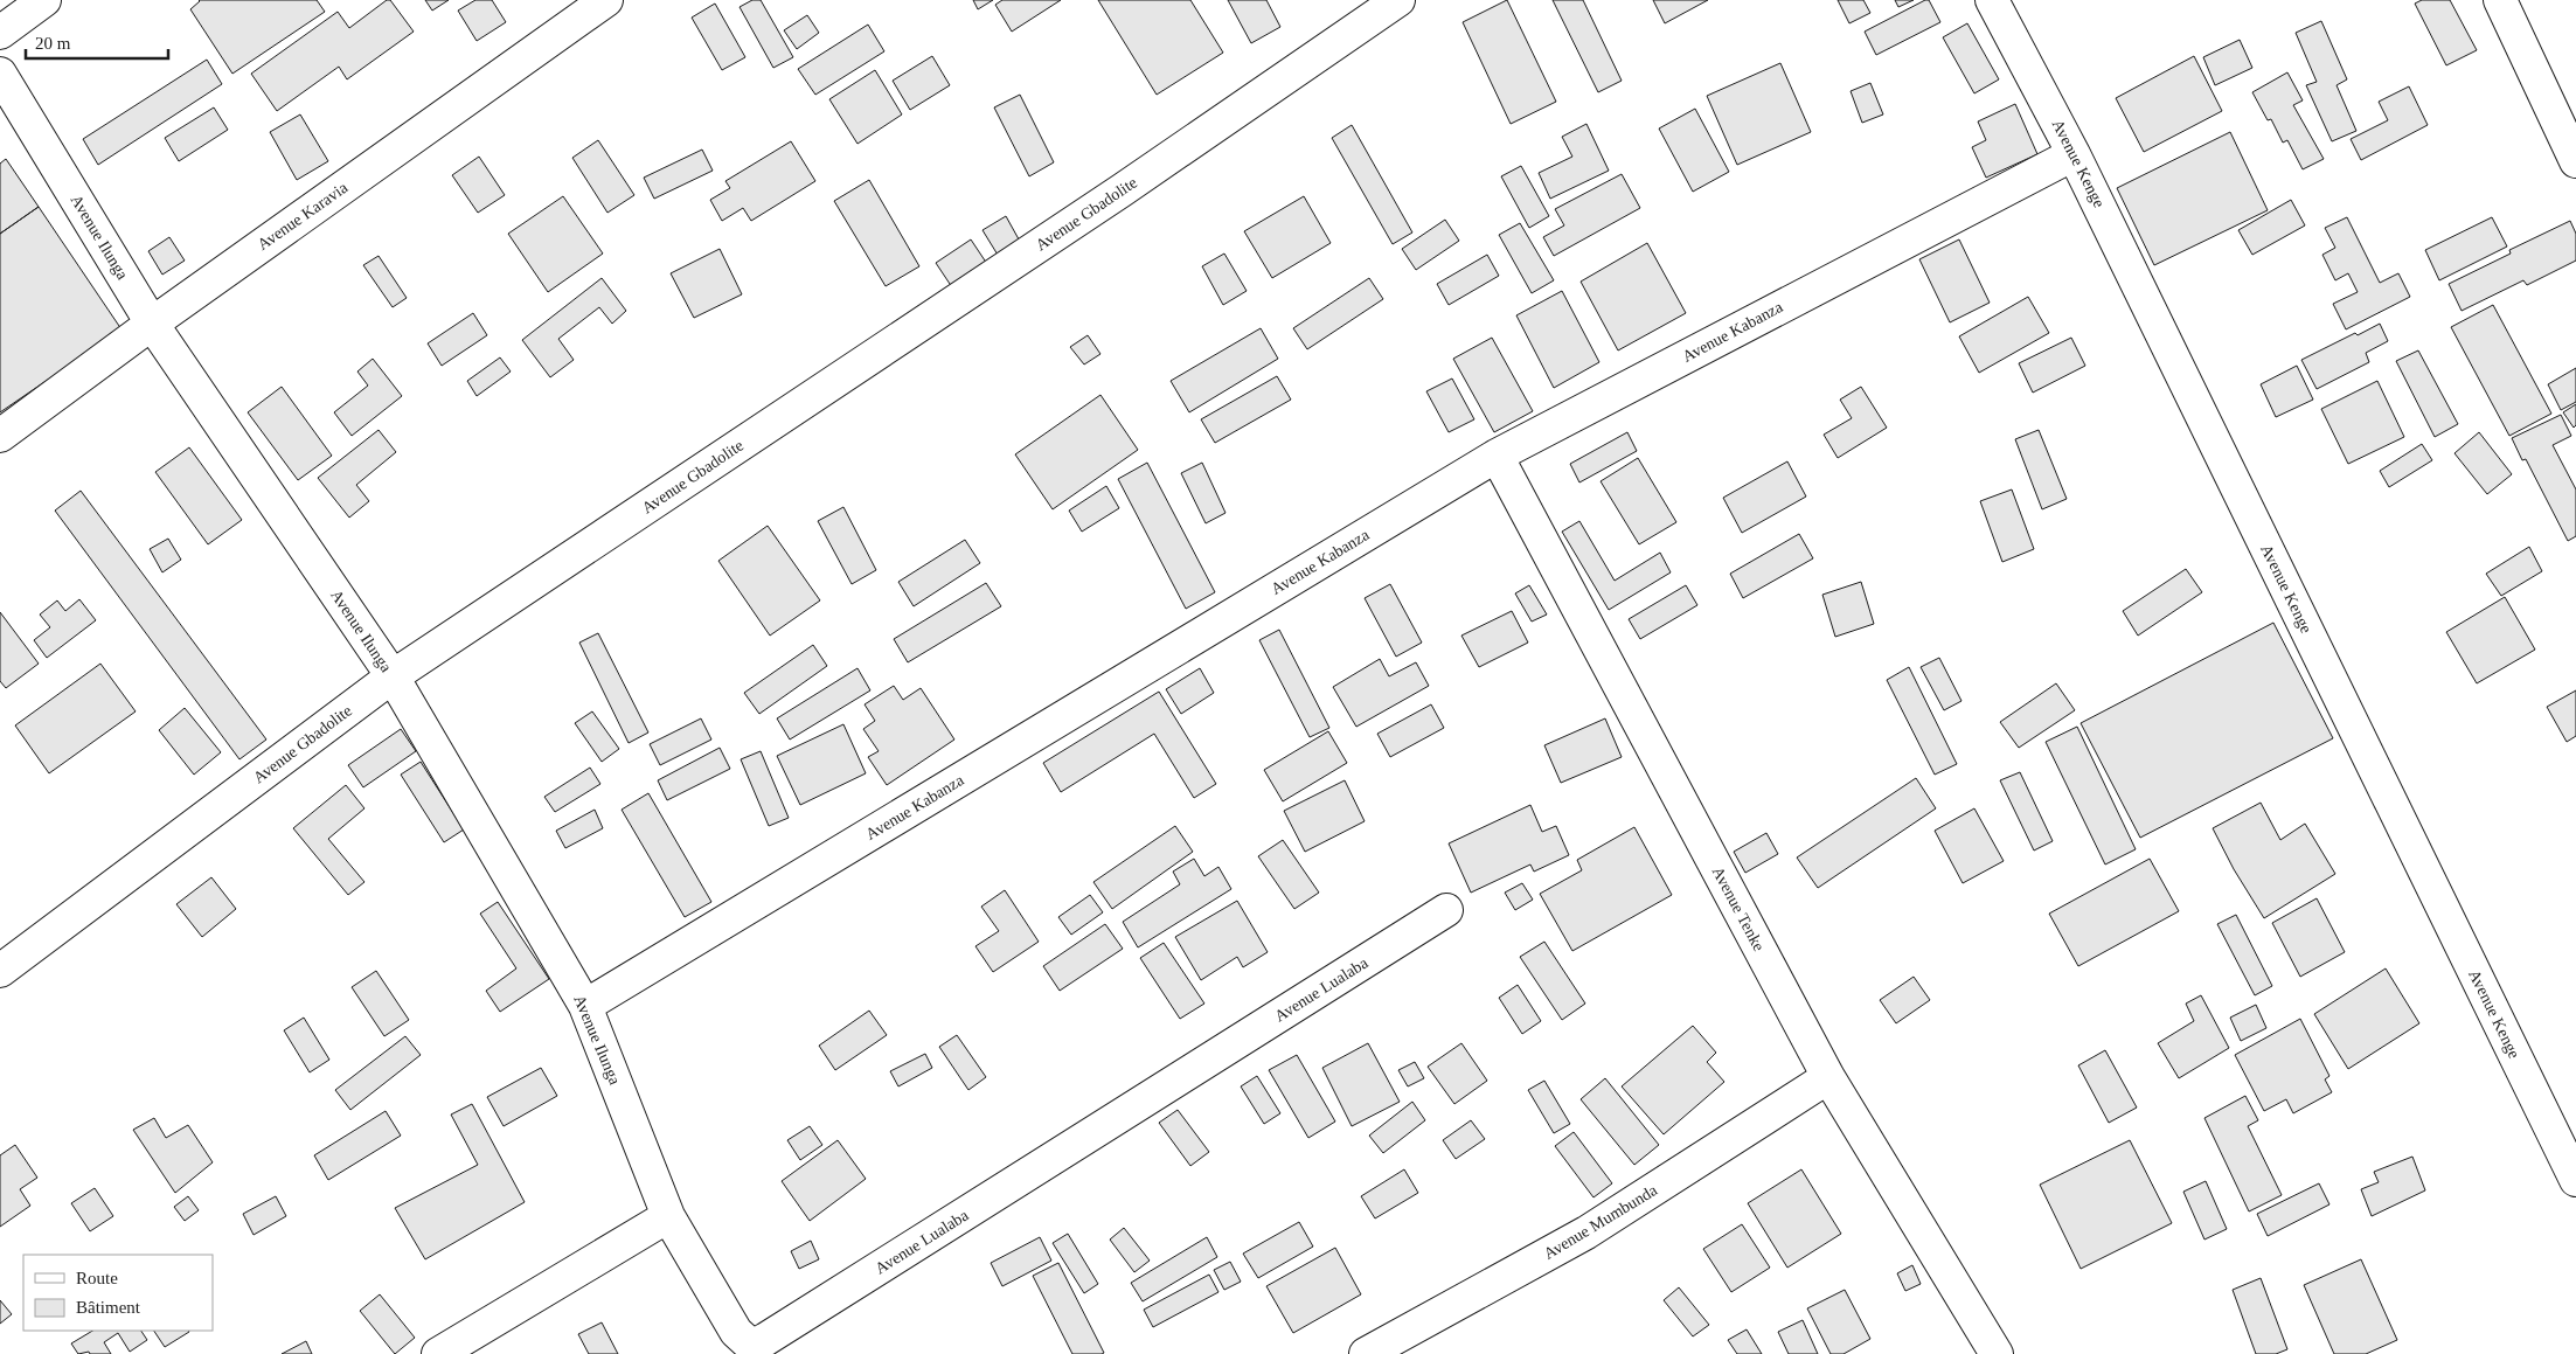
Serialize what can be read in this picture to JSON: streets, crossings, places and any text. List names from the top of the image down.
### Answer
{
  "streets": {
    "street": [
      "Avenue Kenge",
      "Avenue Gbadolite",
      "Avenue Karavia",
      "Avenue Ilunga",
      "Avenue Kabanza",
      "Avenue Tenke",
      "Avenue Lualaba",
      "Avenue Mumbunda"
    ]
  },
  "crossings": [
    ["Avenue Kenge", "Avenue Kabanza"],
    ["Avenue Gbadolite", "Avenue Ilunga"],
    ["Avenue Karavia", "Avenue Ilunga"],
    ["Avenue Ilunga", "Avenue Kabanza"],
    ["Avenue Ilunga", "Avenue Lualaba"],
    ["Avenue Kabanza", "Avenue Tenke"],
    ["Avenue Tenke", "Avenue Mumbunda"]
  ],
  "legend": ["Route", "Bâtiment"],
  "scale_bar": "20 m"
}
